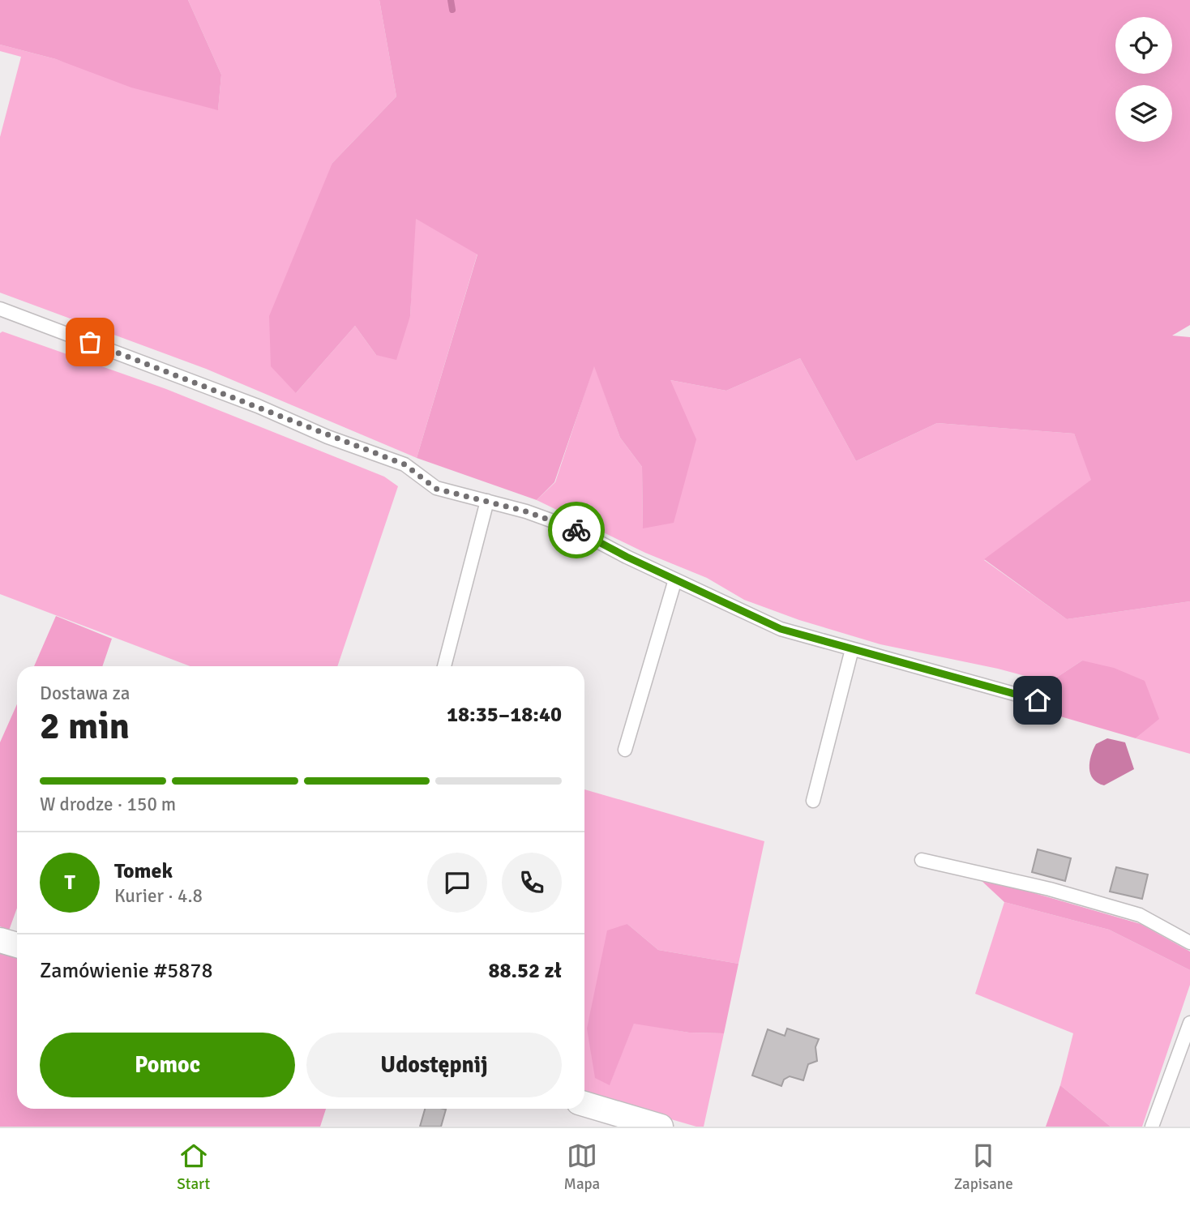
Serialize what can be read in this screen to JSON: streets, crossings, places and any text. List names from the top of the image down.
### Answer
{
  "page": {
    "heading": ["2 min", "Dostawa za", "18:35–18:40"],
    "panel": [
      "Tomek",
      "Kurier · 4.8",
      "Zamówienie #5878",
      "88.52 zł"
    ],
    "bar": "W drodze · 150 m",
    "round": "T",
    "buttons": ["Pomoc", "Udostępnij"],
    "tabs": ["Start", "Mapa", "Zapisane"]
  }
}
